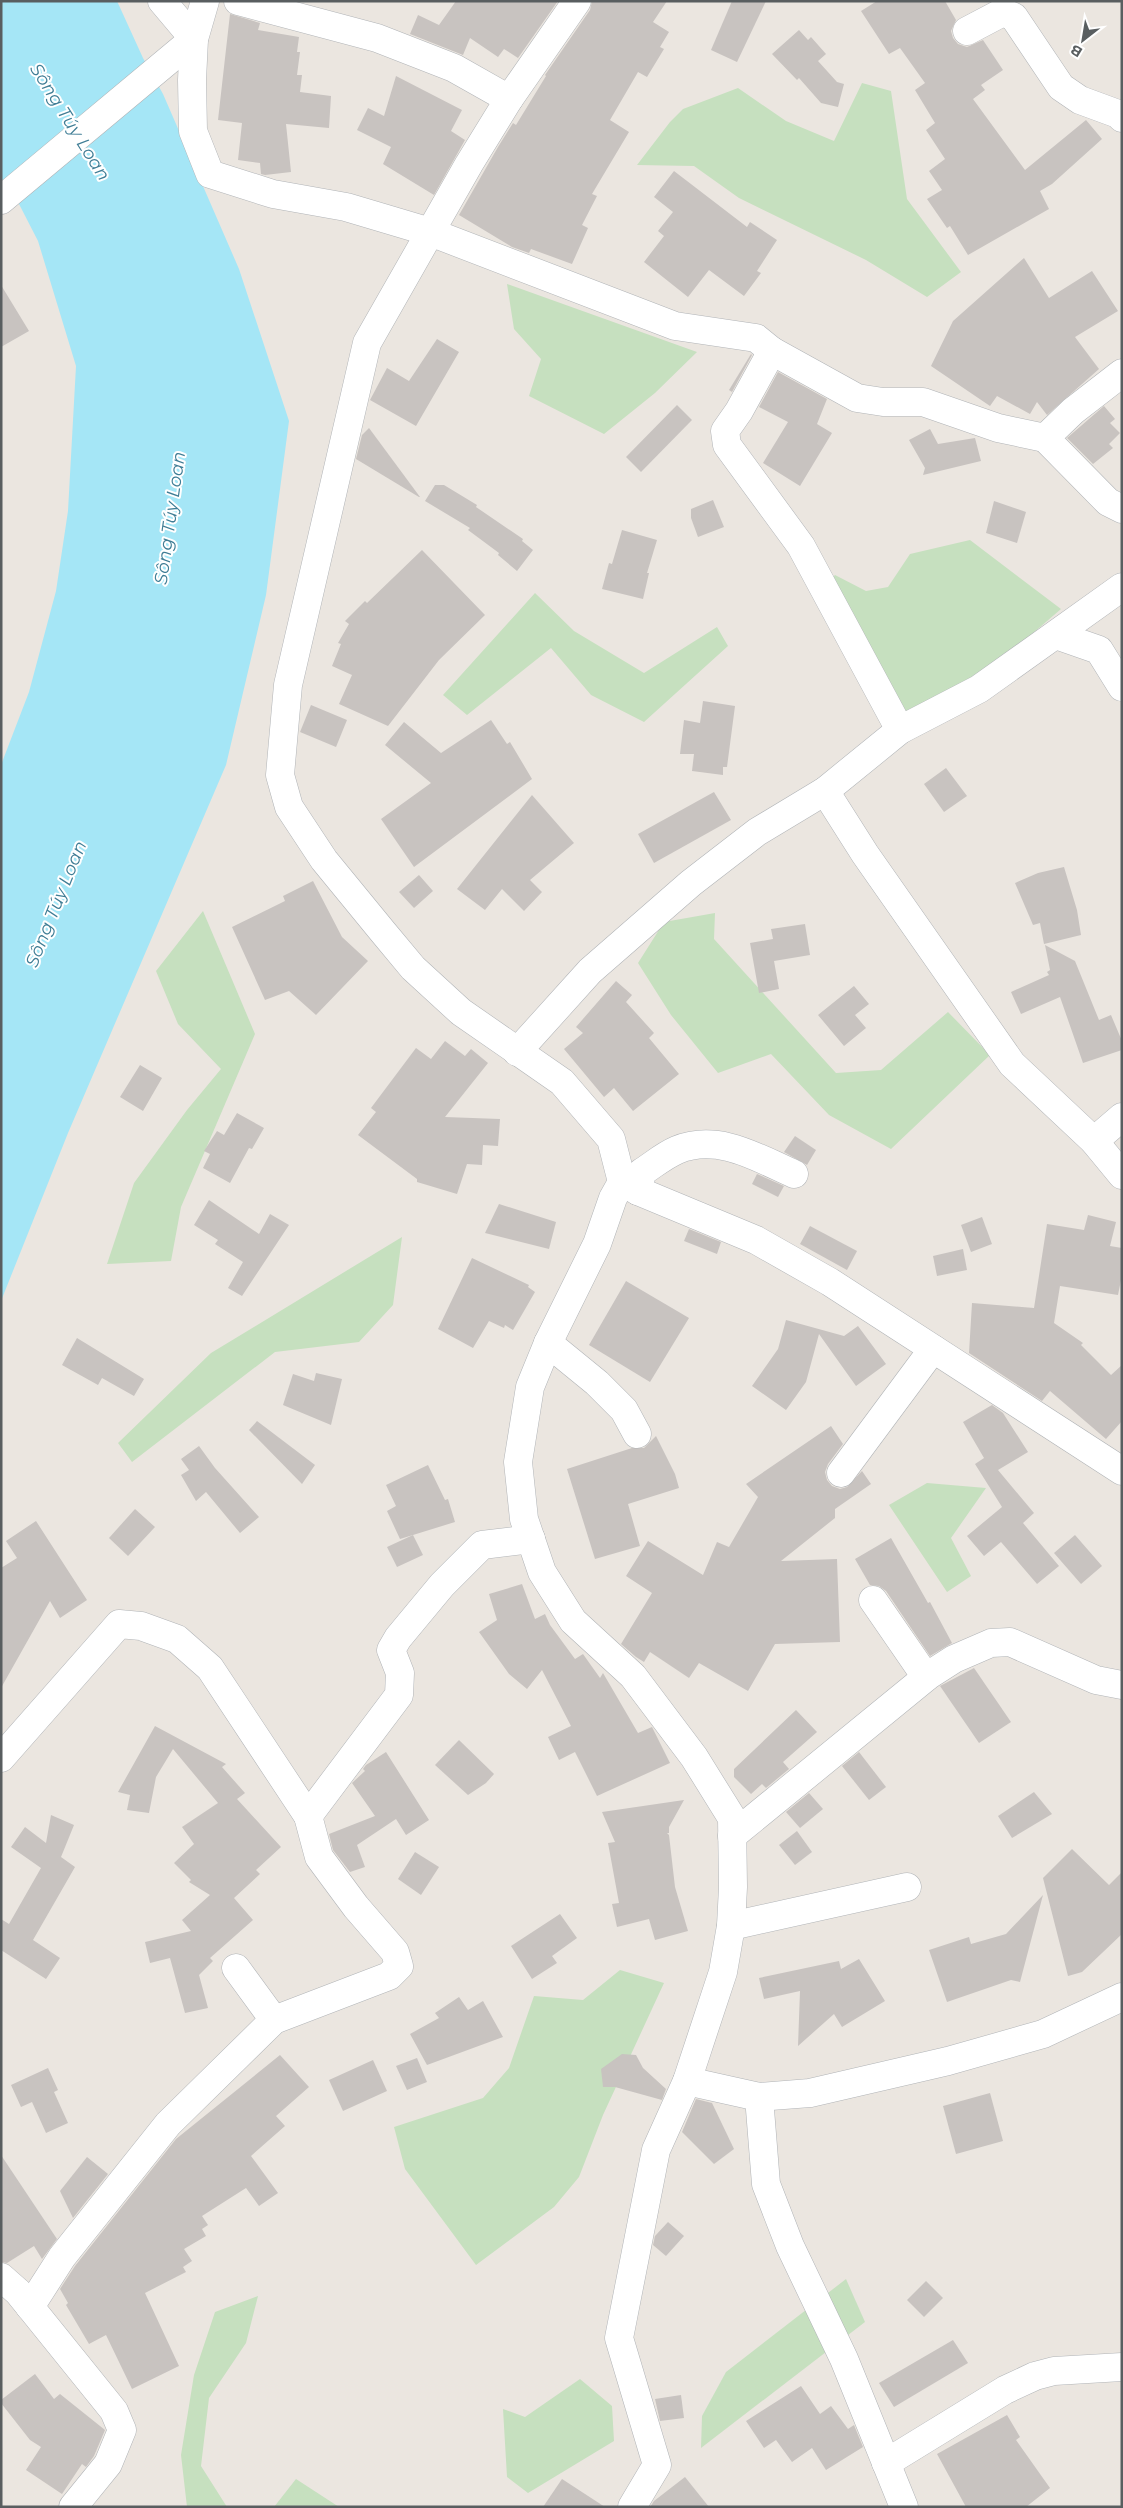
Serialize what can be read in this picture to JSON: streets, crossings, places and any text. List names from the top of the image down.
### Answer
{
  "water": ["Sông Túy Loan"],
  "north": "bottom left"
}
